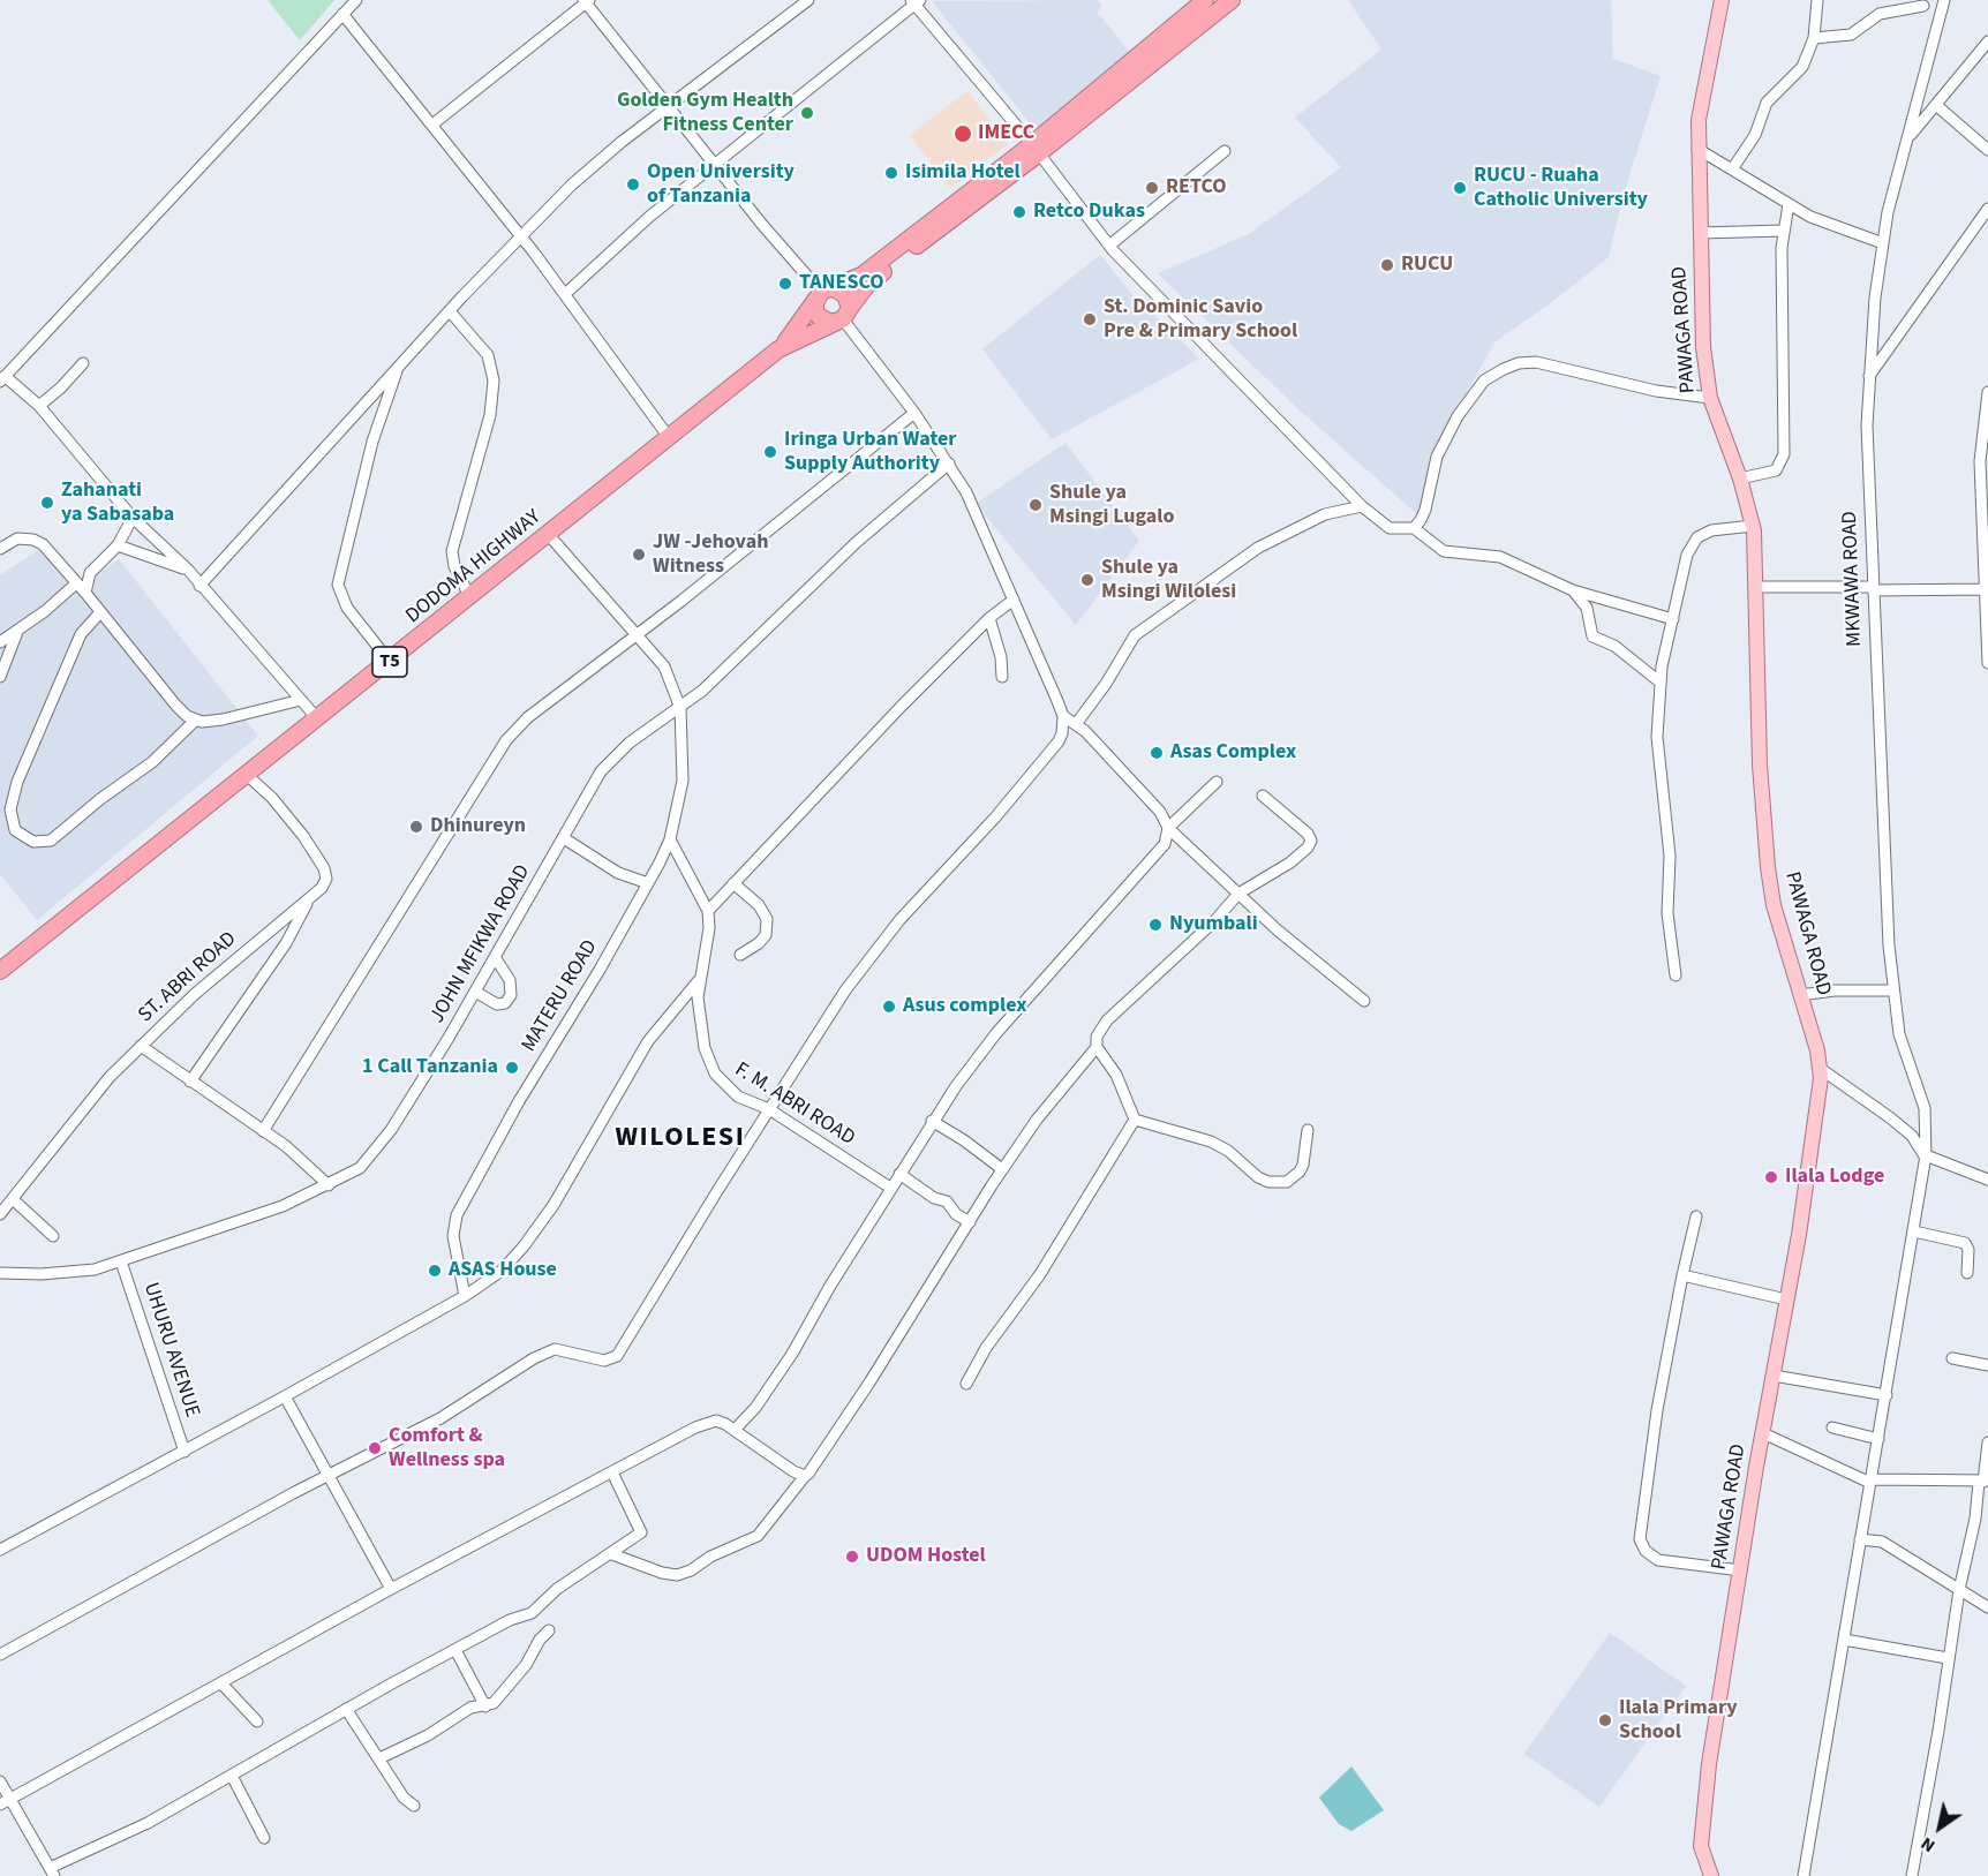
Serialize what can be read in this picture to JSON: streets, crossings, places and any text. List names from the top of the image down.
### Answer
{
  "streets": {
    "highway": ["DODOMA HIGHWAY", "T5"],
    "main road": ["PAWAGA ROAD"],
    "street": [
      "MKWAWA ROAD",
      "JOHN MFIKWA ROAD",
      "ST. ABRI ROAD",
      "MATERU ROAD",
      "F. M. ABRI ROAD",
      "UHURU AVENUE"
    ]
  },
  "crossings": [
    ["DODOMA HIGHWAY", "T5"],
    ["DODOMA HIGHWAY", "ST. ABRI ROAD"],
    ["JOHN MFIKWA ROAD", "MATERU ROAD"],
    ["JOHN MFIKWA ROAD", "UHURU AVENUE"]
  ],
  "districts": ["WILOLESI"],
  "places": [
    "Golden Gym Health Fitness Center",
    "IMECC",
    "Isimila Hotel",
    "Open University of Tanzania",
    "RETCO",
    "RUCU - Ruaha Catholic University",
    "Retco Dukas",
    "RUCU",
    "TANESCO",
    "St. Dominic Savio Pre & Primary School",
    "Iringa Urban Water Supply Authority",
    "Zahanati ya Sabasaba",
    "Shule ya Msingi Lugalo",
    "JW -Jehovah Witness",
    "Shule ya Msingi Wilolesi",
    "Asas Complex",
    "Dhinureyn",
    "Nyumbali",
    "Asus complex",
    "1 Call Tanzania",
    "Ilala Lodge",
    "ASAS House",
    "Comfort & Wellness spa",
    "UDOM Hostel",
    "Ilala Primary School"
  ],
  "north": "bottom left"
}
